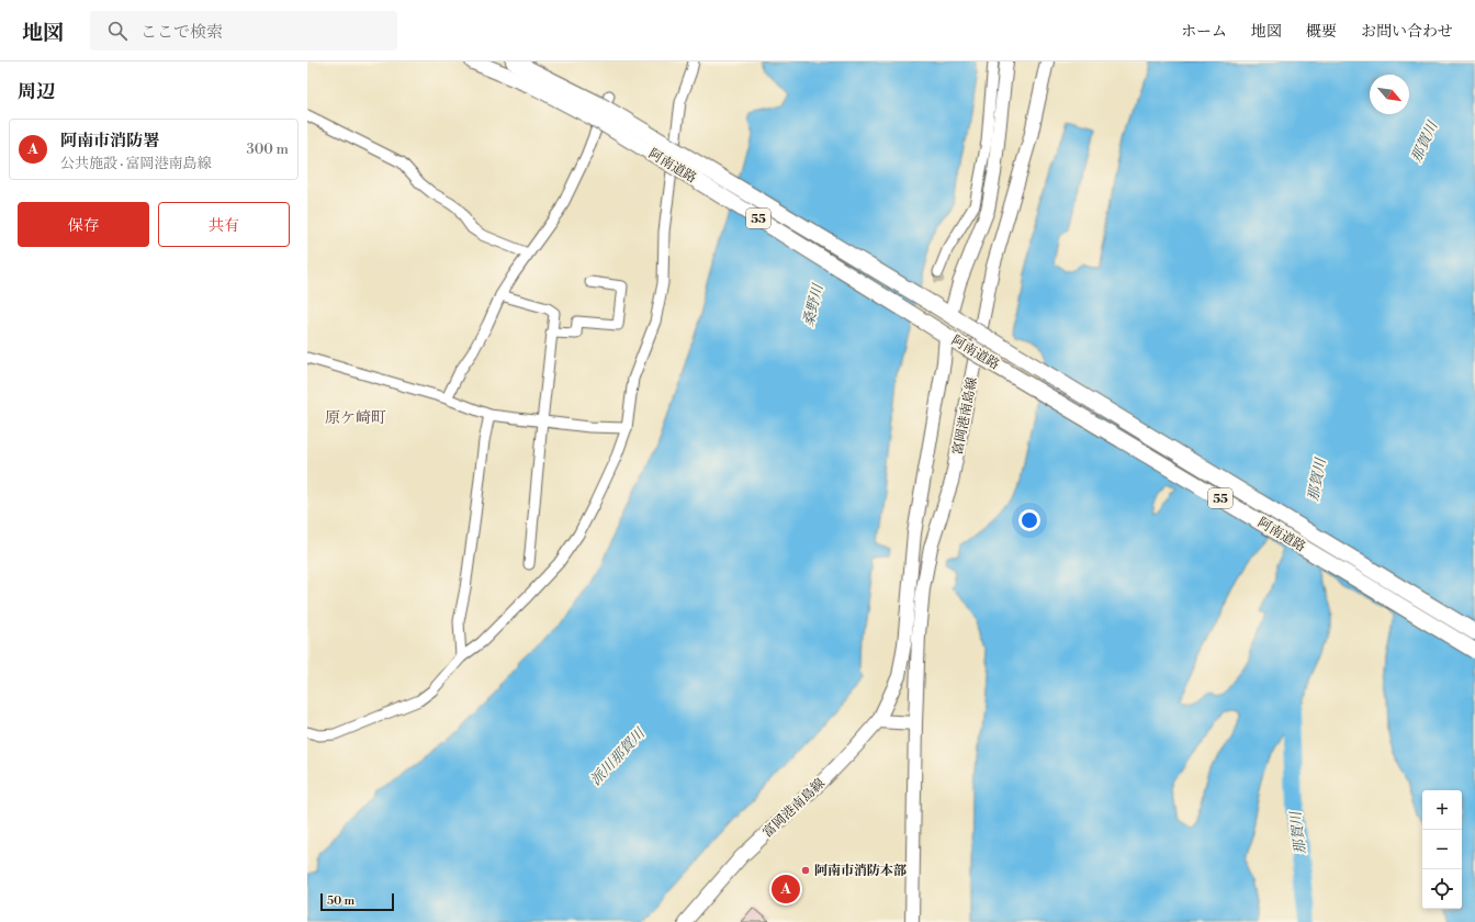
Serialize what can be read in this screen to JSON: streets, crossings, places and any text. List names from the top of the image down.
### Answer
{
  "streets": {
    "highway": ["阿南道路", "55"],
    "main road": ["富岡港南島線"]
  },
  "crossings": [
    ["阿南道路", "富岡港南島線"]
  ],
  "districts": ["原ケ崎町"],
  "water": ["那賀川", "桑野川", "派川那賀川"],
  "places": ["阿南市消防本部"],
  "scale_bar": "50 m",
  "north": "bottom right",
  "page": {
    "header": "地図",
    "search": "ここで検索",
    "nav": [
      "ホーム",
      "地図",
      "概要",
      "お問い合わせ"
    ],
    "heading": "周辺",
    "list": [
      {
        "mark": "A",
        "name": "阿南市消防署",
        "note": "公共施設 · 富岡港南島線",
        "value": "300 m"
      }
    ],
    "buttons": ["保存", "共有"],
    "map_buttons": ["+", "−"],
    "pins": "A",
    "scale": "50 m"
  }
}
